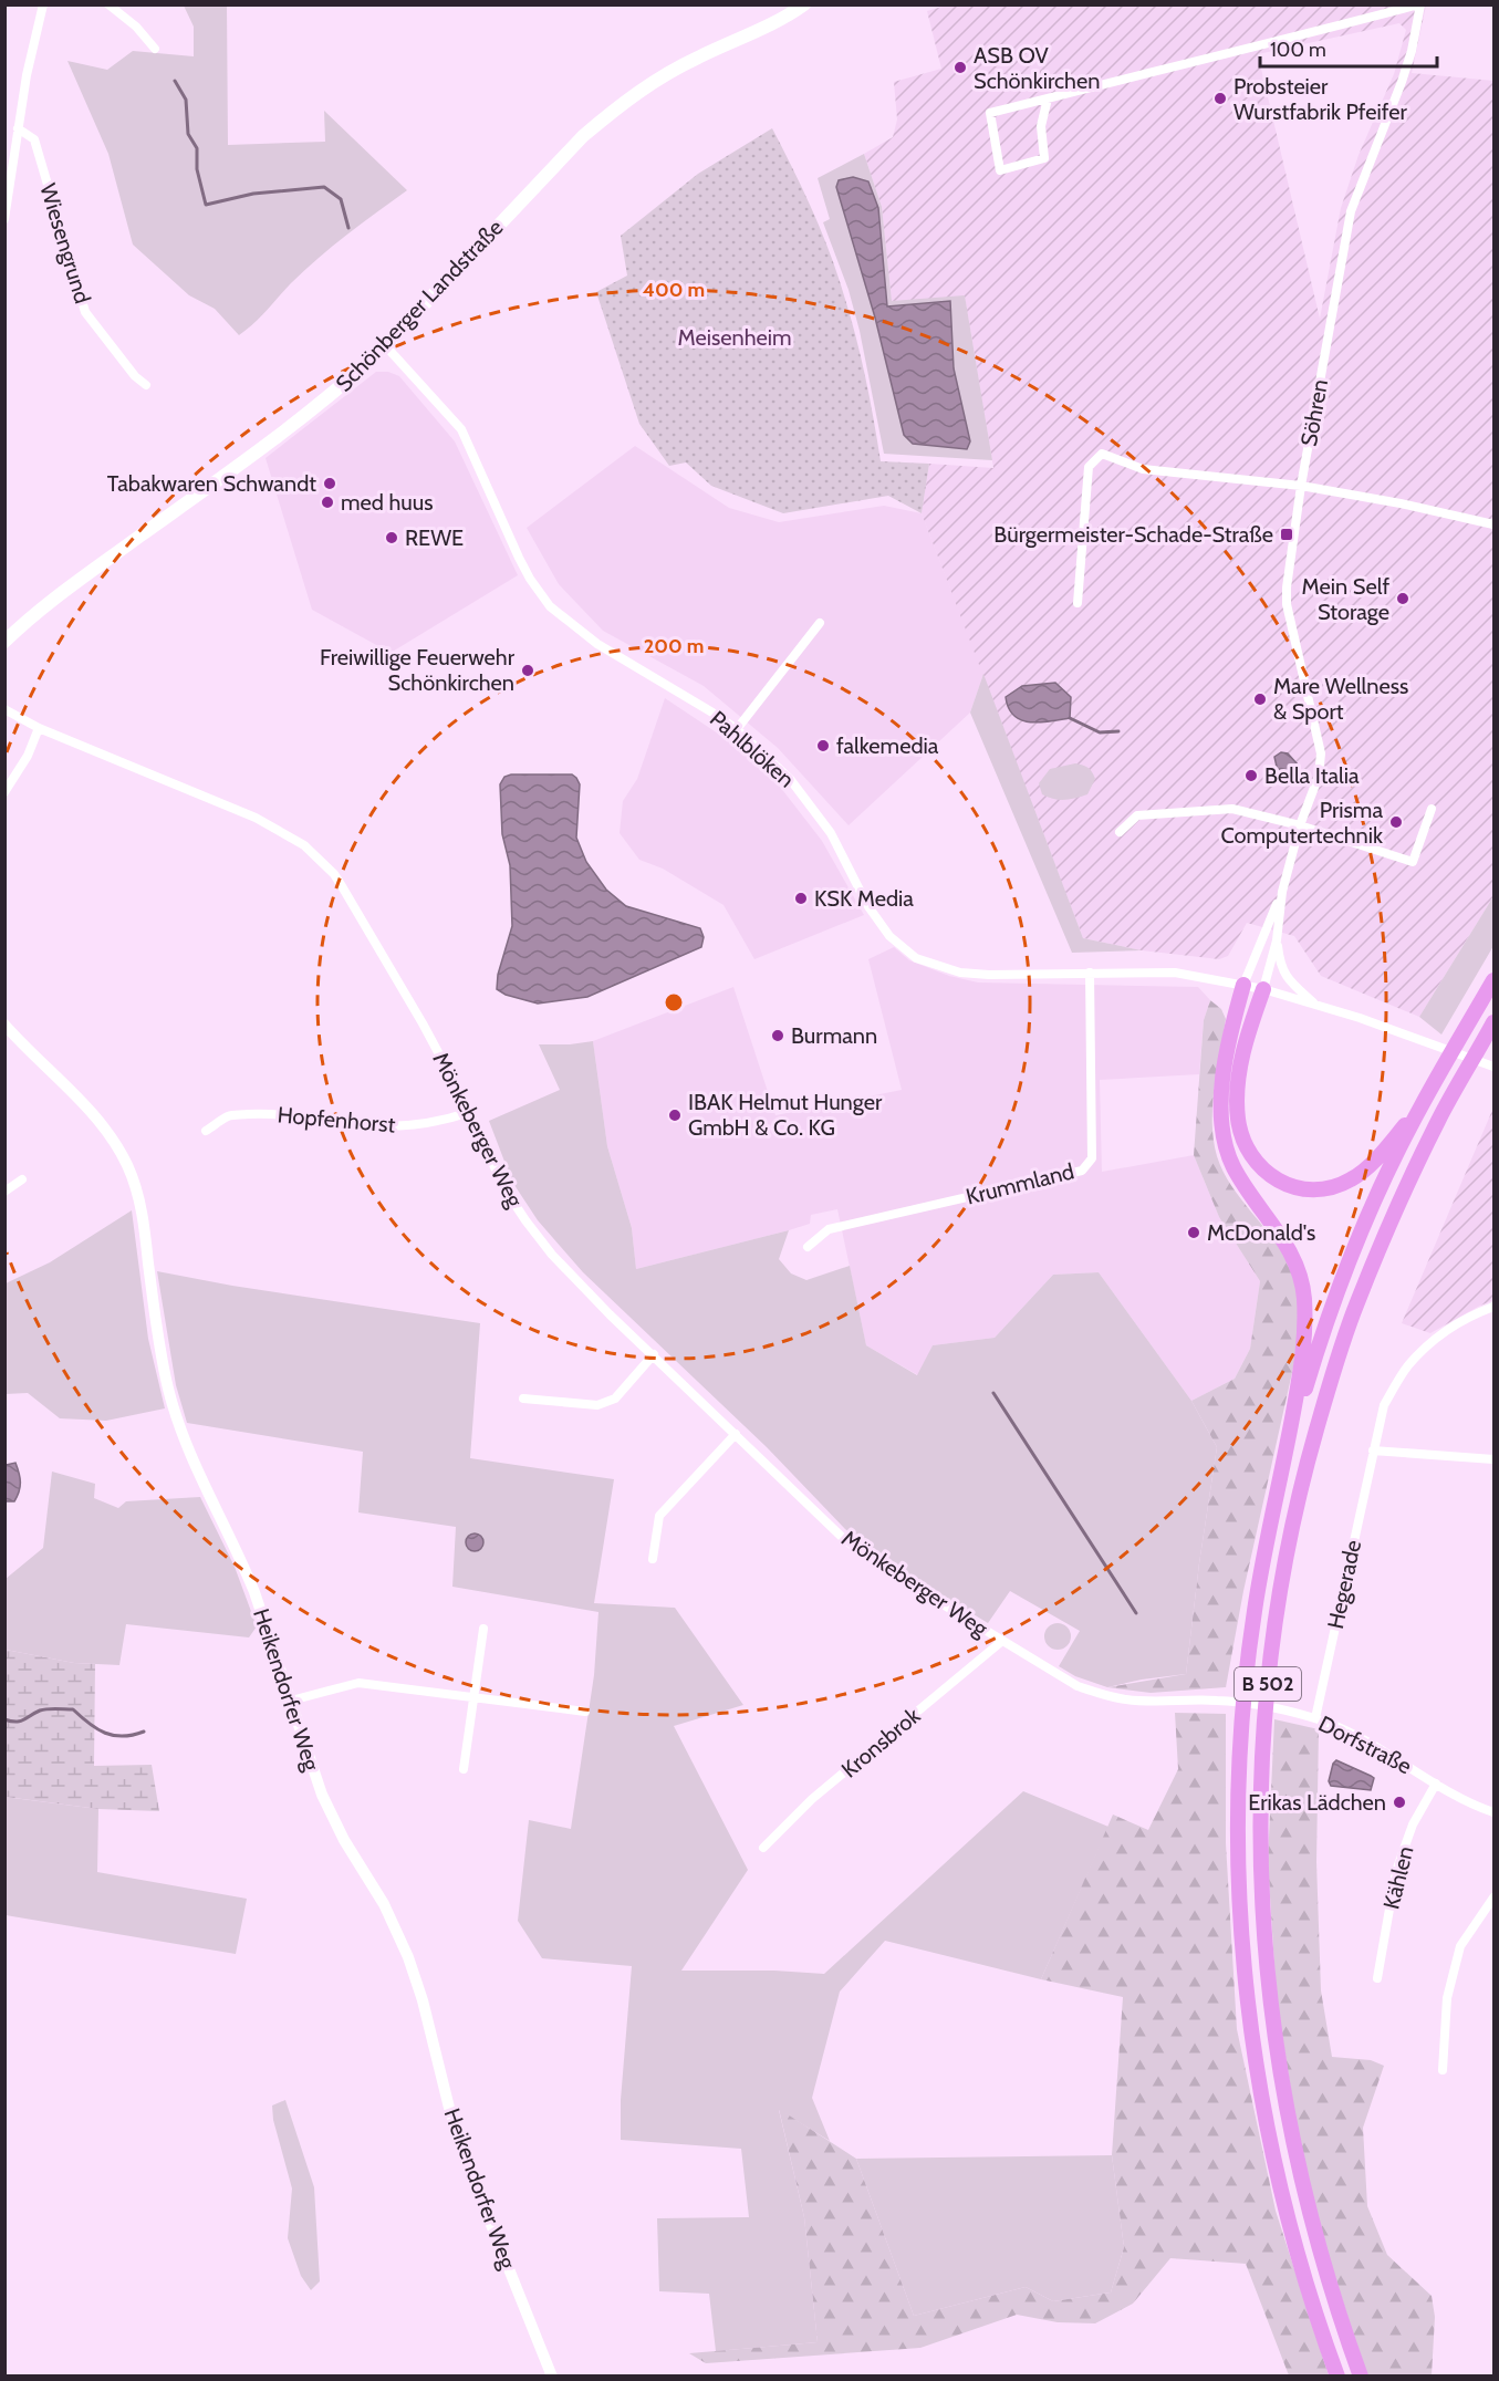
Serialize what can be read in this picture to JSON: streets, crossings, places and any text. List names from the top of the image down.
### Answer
{
  "streets": {
    "highway": ["B 502"],
    "main road": ["Schönberger Landstraße"],
    "street": [
      "Wiesengrund",
      "Söhren",
      "Pahlblöken",
      "Hopfenhorst",
      "Mönkeberger Weg",
      "Krummland",
      "Hegerade",
      "Heikendorfer Weg",
      "Kronsbrok",
      "Dorfstraße",
      "Kählen"
    ]
  },
  "crossings": [
    ["Schönberger Landstraße", "Pahlblöken"],
    ["Pahlblöken", "Krummland"],
    ["Hopfenhorst", "Mönkeberger Weg"],
    ["Mönkeberger Weg", "Kronsbrok"],
    ["Mönkeberger Weg", "Dorfstraße"],
    ["Hegerade", "Dorfstraße"],
    ["Dorfstraße", "Kählen"]
  ],
  "parks": ["Meisenheim"],
  "places": {
    "other": [
      "ASB OV Schönkirchen",
      "Probsteier Wurstfabrik Pfeifer",
      "Tabakwaren Schwandt",
      "med huus",
      "REWE",
      "Mein Self Storage",
      "Freiwillige Feuerwehr Schönkirchen",
      "Mare Wellness & Sport",
      "falkemedia",
      "Bella Italia",
      "Prisma Computertechnik",
      "KSK Media",
      "Burmann",
      "IBAK Helmut Hunger GmbH & Co. KG",
      "McDonald's",
      "Erikas Lädchen"
    ],
    "transit": ["Bürgermeister-Schade-Straße"]
  },
  "scale_bar": "100 m",
  "rings": ["400 m", "200 m"]
}
